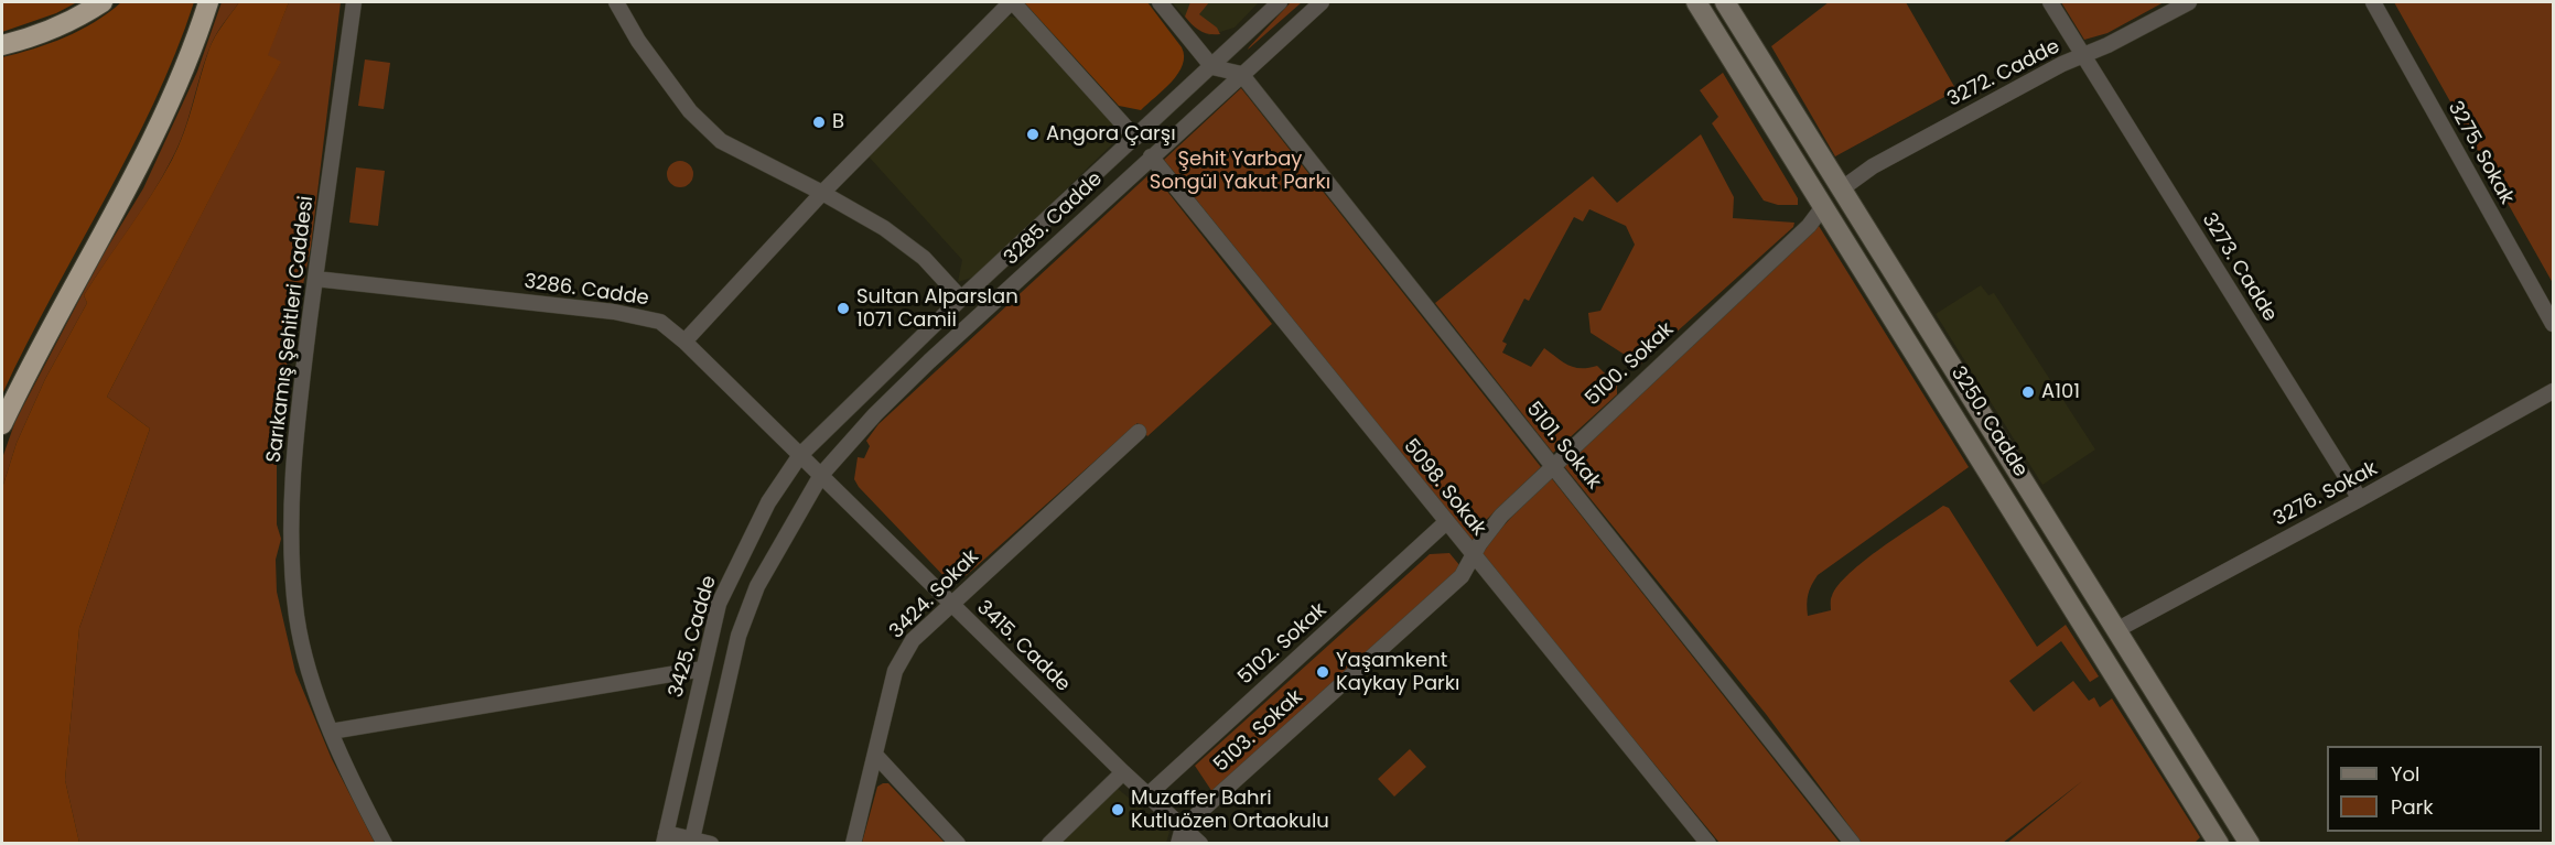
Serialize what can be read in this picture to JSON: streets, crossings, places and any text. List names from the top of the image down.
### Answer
{
  "streets": {
    "street": [
      "3272. Cadde",
      "3275. Sokak",
      "3285. Cadde",
      "3273. Cadde",
      "3286. Cadde",
      "Sarıkamış Şehitleri Caddesi",
      "5100. Sokak",
      "3250. Cadde",
      "5101. Sokak",
      "5098. Sokak",
      "3276. Sokak",
      "3424. Sokak",
      "3425. Cadde",
      "5102. Sokak",
      "3415. Cadde",
      "5103. Sokak"
    ]
  },
  "crossings": [
    ["3272. Cadde", "3273. Cadde"],
    ["3272. Cadde", "3250. Cadde"],
    ["3285. Cadde", "3286. Cadde"],
    ["3285. Cadde", "5101. Sokak"],
    ["3285. Cadde", "5098. Sokak"],
    ["3285. Cadde", "3425. Cadde"],
    ["3285. Cadde", "3415. Cadde"],
    ["3273. Cadde", "3276. Sokak"],
    ["3286. Cadde", "Sarıkamış Şehitleri Caddesi"],
    ["3286. Cadde", "3425. Cadde"],
    ["3286. Cadde", "3415. Cadde"],
    ["5100. Sokak", "3250. Cadde"],
    ["5100. Sokak", "5101. Sokak"],
    ["5100. Sokak", "5098. Sokak"],
    ["5100. Sokak", "5103. Sokak"],
    ["3250. Cadde", "3276. Sokak"],
    ["5098. Sokak", "5102. Sokak"],
    ["5098. Sokak", "5103. Sokak"],
    ["3424. Sokak", "3415. Cadde"],
    ["3425. Cadde", "3415. Cadde"],
    ["5102. Sokak", "3415. Cadde"],
    ["3415. Cadde", "5103. Sokak"]
  ],
  "parks": ["Şehit Yarbay Songül Yakut Parkı"],
  "places": [
    "B",
    "Angora Çarşı",
    "Sultan Alparslan 1071 Camii",
    "A101",
    "Yaşamkent Kaykay Parkı",
    "Muzaffer Bahri Kutluözen Ortaokulu"
  ],
  "legend": ["Yol", "Park"]
}
